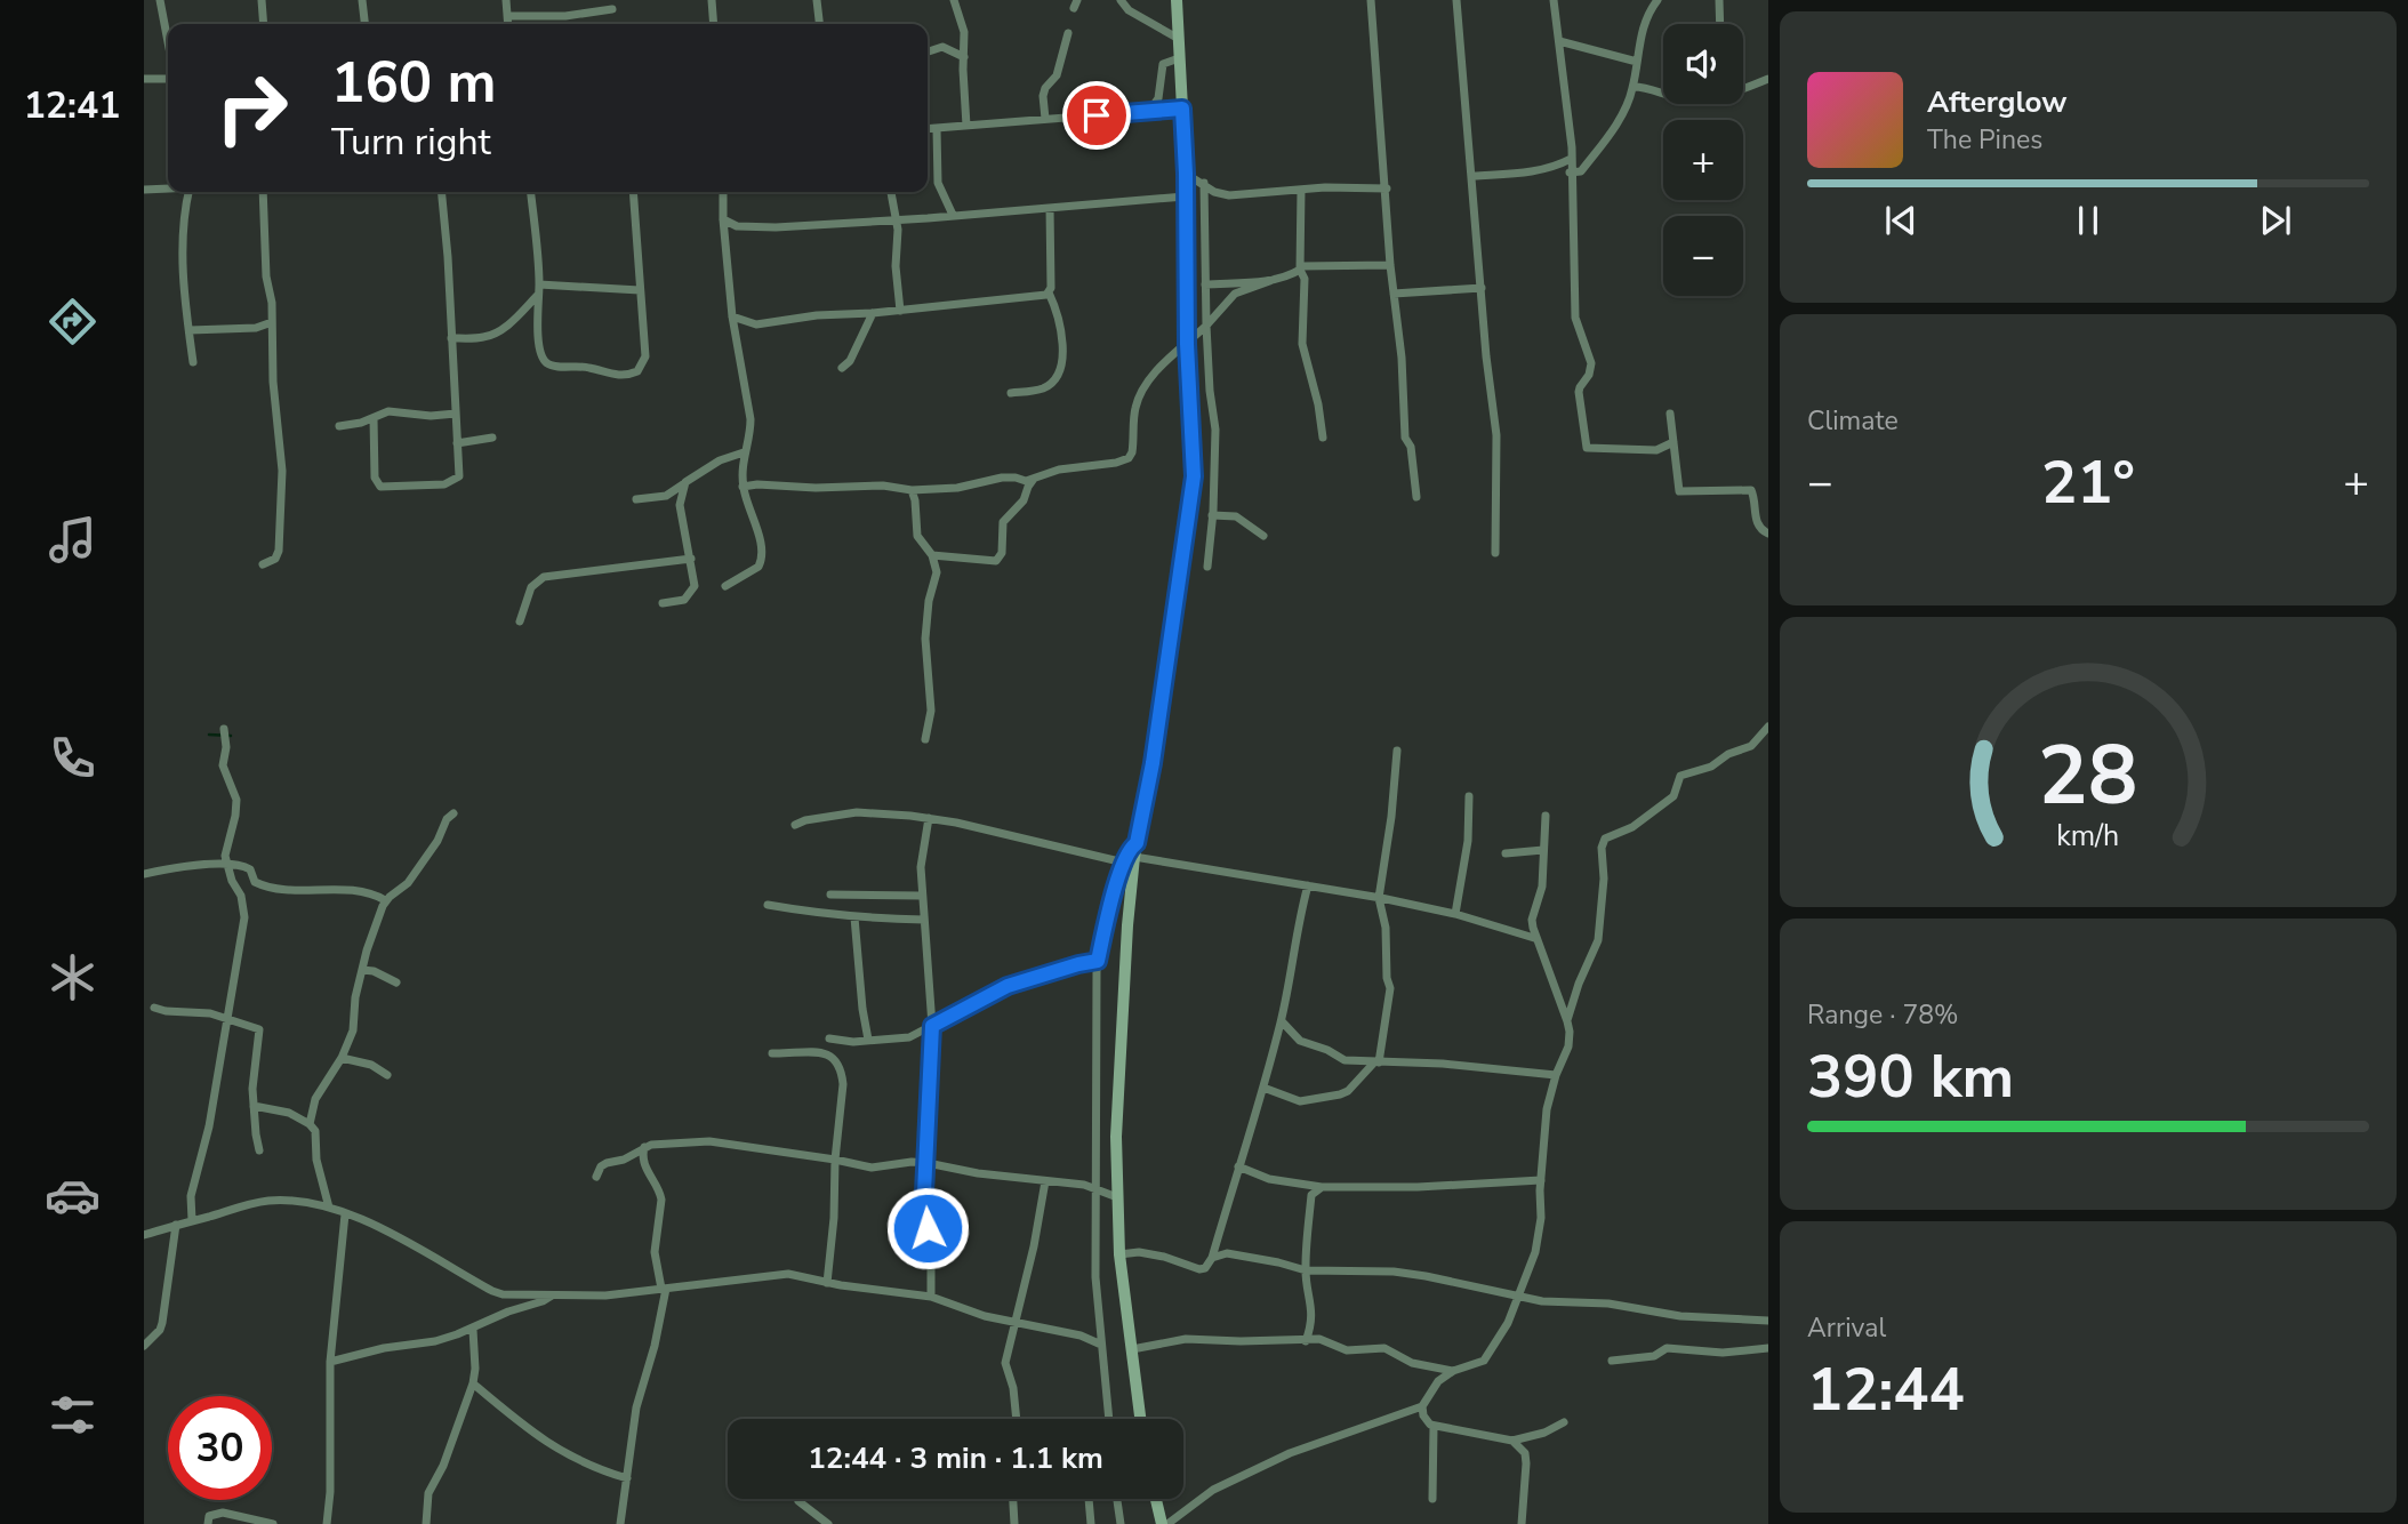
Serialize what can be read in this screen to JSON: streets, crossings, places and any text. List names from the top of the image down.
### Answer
{
  "page": {
    "tabs": "12:41",
    "map_buttons": ["+", "−"],
    "turn": ["160 m", "Turn right"],
    "song": ["Afterglow", "The Pines"],
    "tile": [
      "Climate",
      ["Range · 78%", "390 km"],
      ["Arrival", "12:44"]
    ],
    "heat": ["−", "21°", "+"],
    "limit": "30",
    "trip": "12:44 · 3 min · 1.1 km",
    "gauge": ["28", "km/h"]
  }
}
